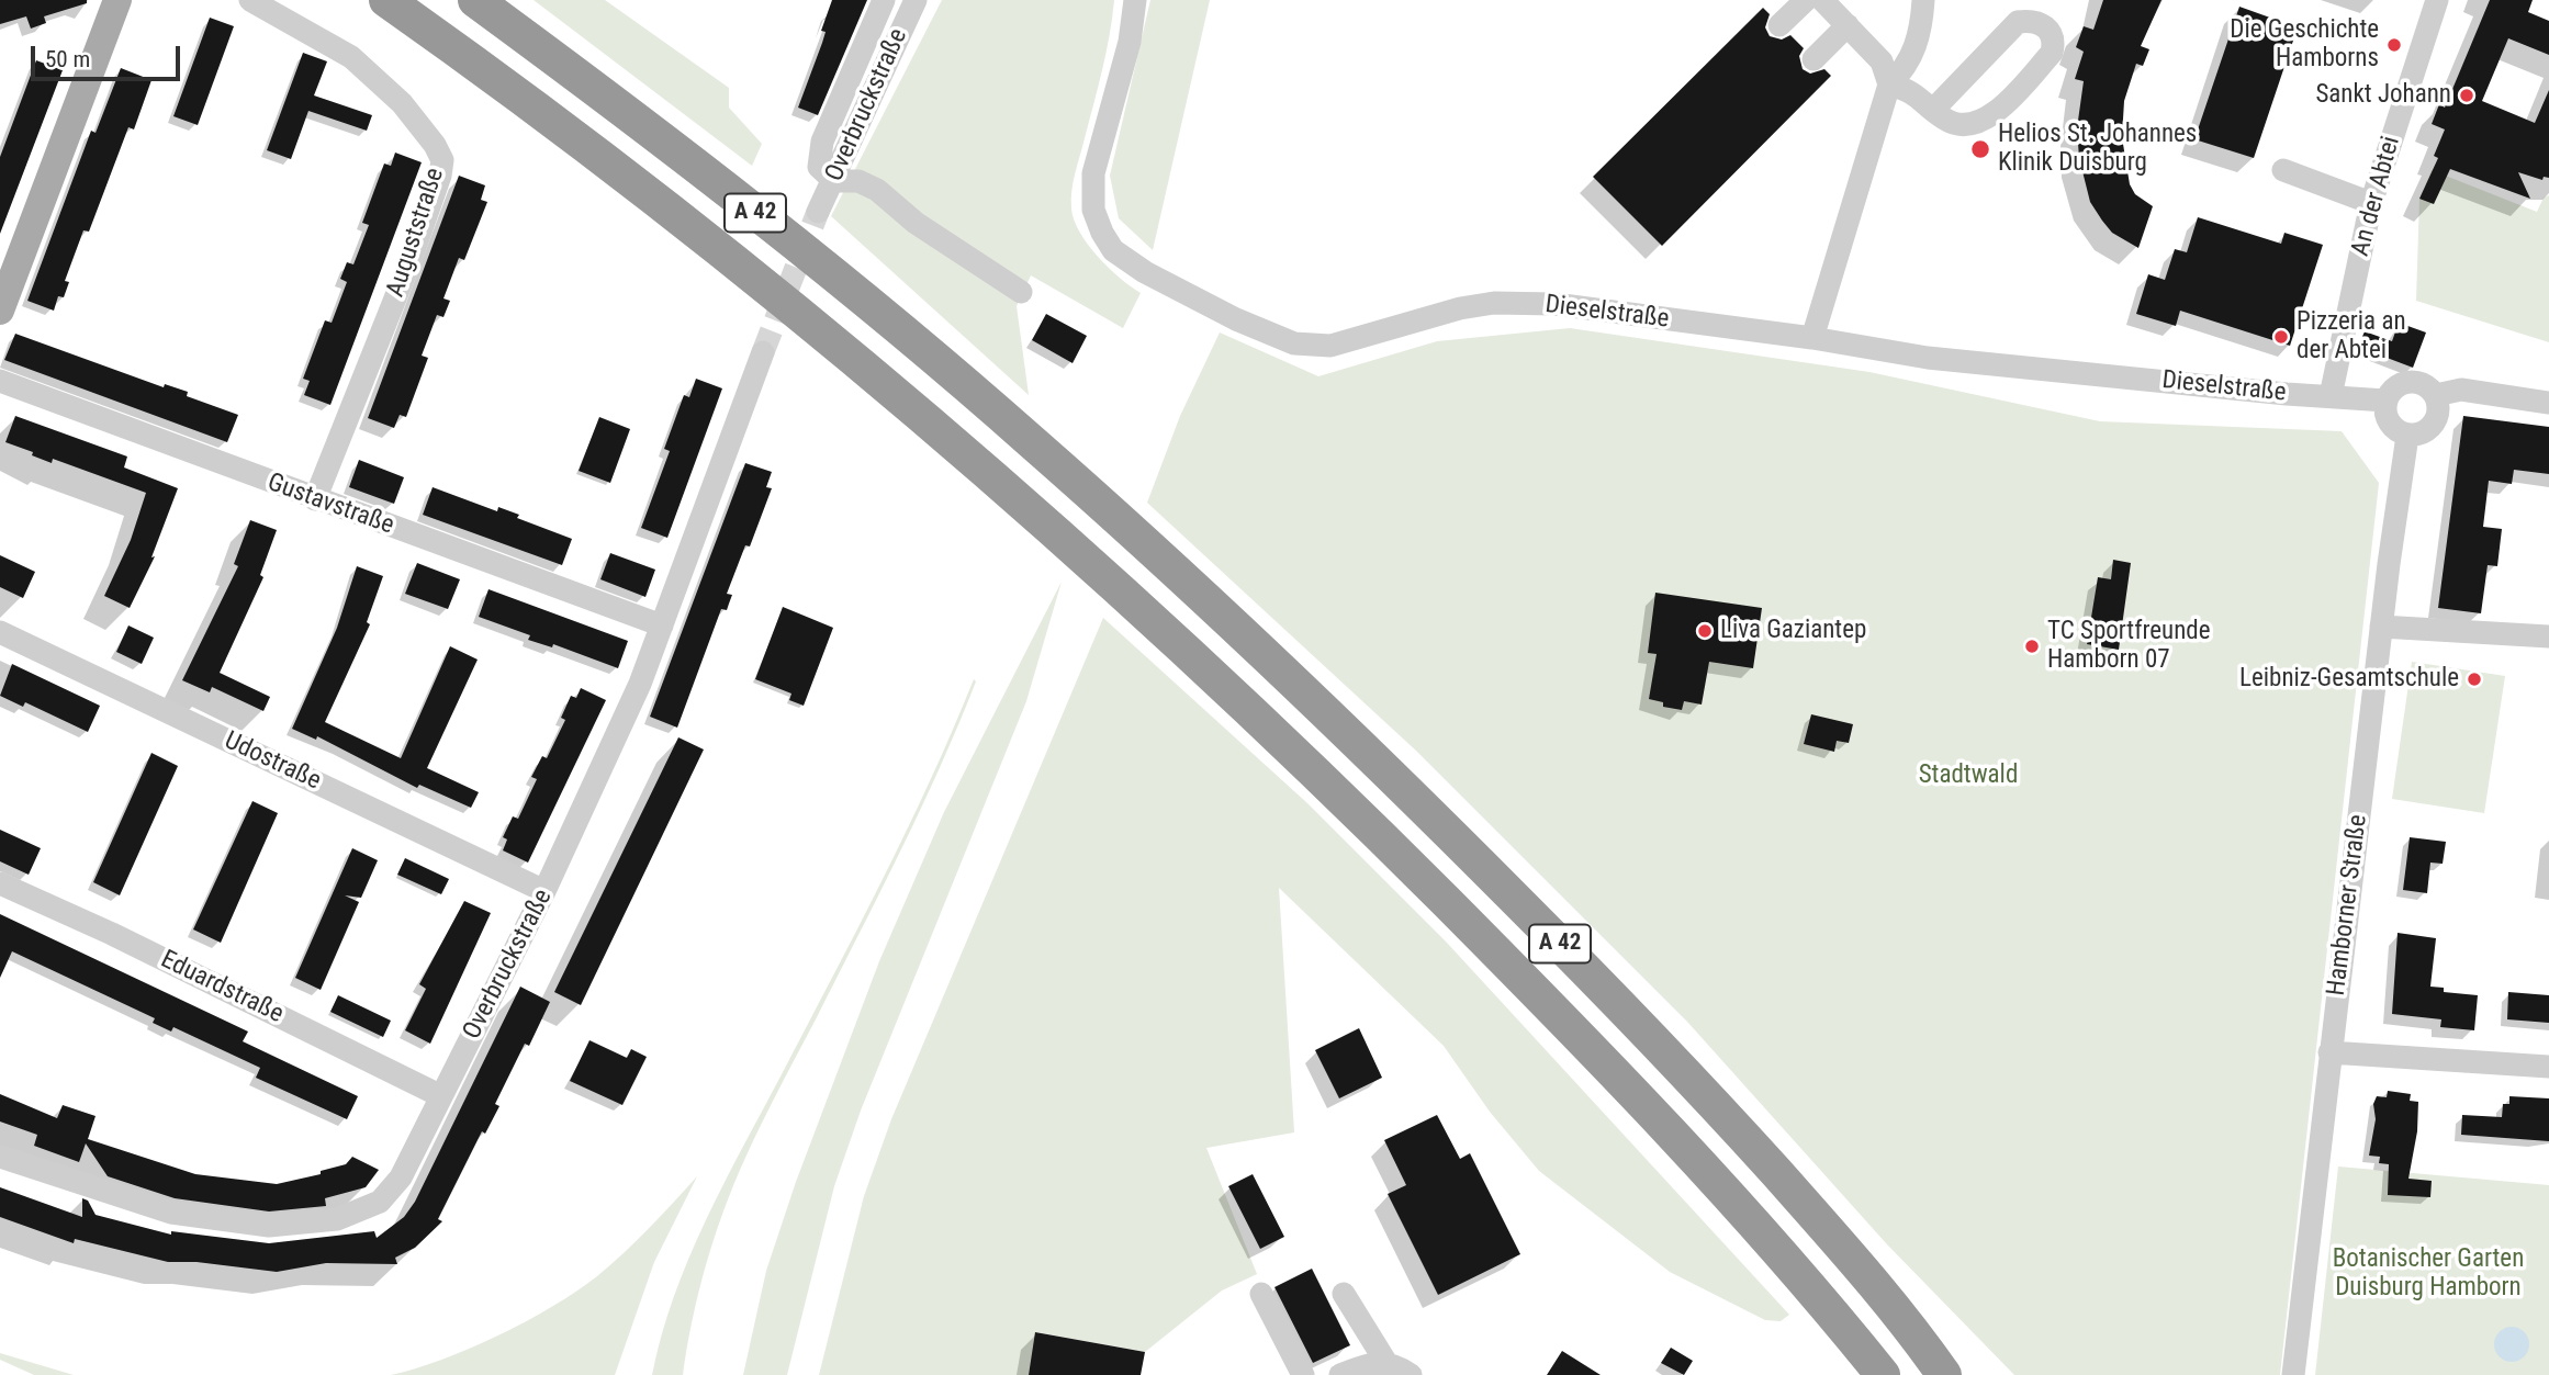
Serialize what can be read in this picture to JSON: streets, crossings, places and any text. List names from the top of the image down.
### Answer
{
  "streets": {
    "highway": ["A 42"],
    "street": [
      "Overbruckstraße",
      "An der Abtei",
      "Auguststraße",
      "Dieselstraße",
      "Gustavstraße",
      "Udostraße",
      "Hamborner Straße",
      "Eduardstraße"
    ]
  },
  "crossings": [
    ["Overbruckstraße", "Gustavstraße"],
    ["Overbruckstraße", "Udostraße"],
    ["Overbruckstraße", "Eduardstraße"],
    ["An der Abtei", "Dieselstraße"],
    ["Auguststraße", "Gustavstraße"],
    ["Dieselstraße", "Hamborner Straße"]
  ],
  "parks": ["Stadtwald", "Botanischer Garten Duisburg Hamborn"],
  "places": [
    "Die Geschichte Hamborns",
    "Sankt Johann",
    "Helios St. Johannes Klinik Duisburg",
    "Pizzeria an der Abtei",
    "Liva Gaziantep",
    "TC Sportfreunde Hamborn 07",
    "Leibniz-Gesamtschule"
  ],
  "scale_bar": "50 m"
}
